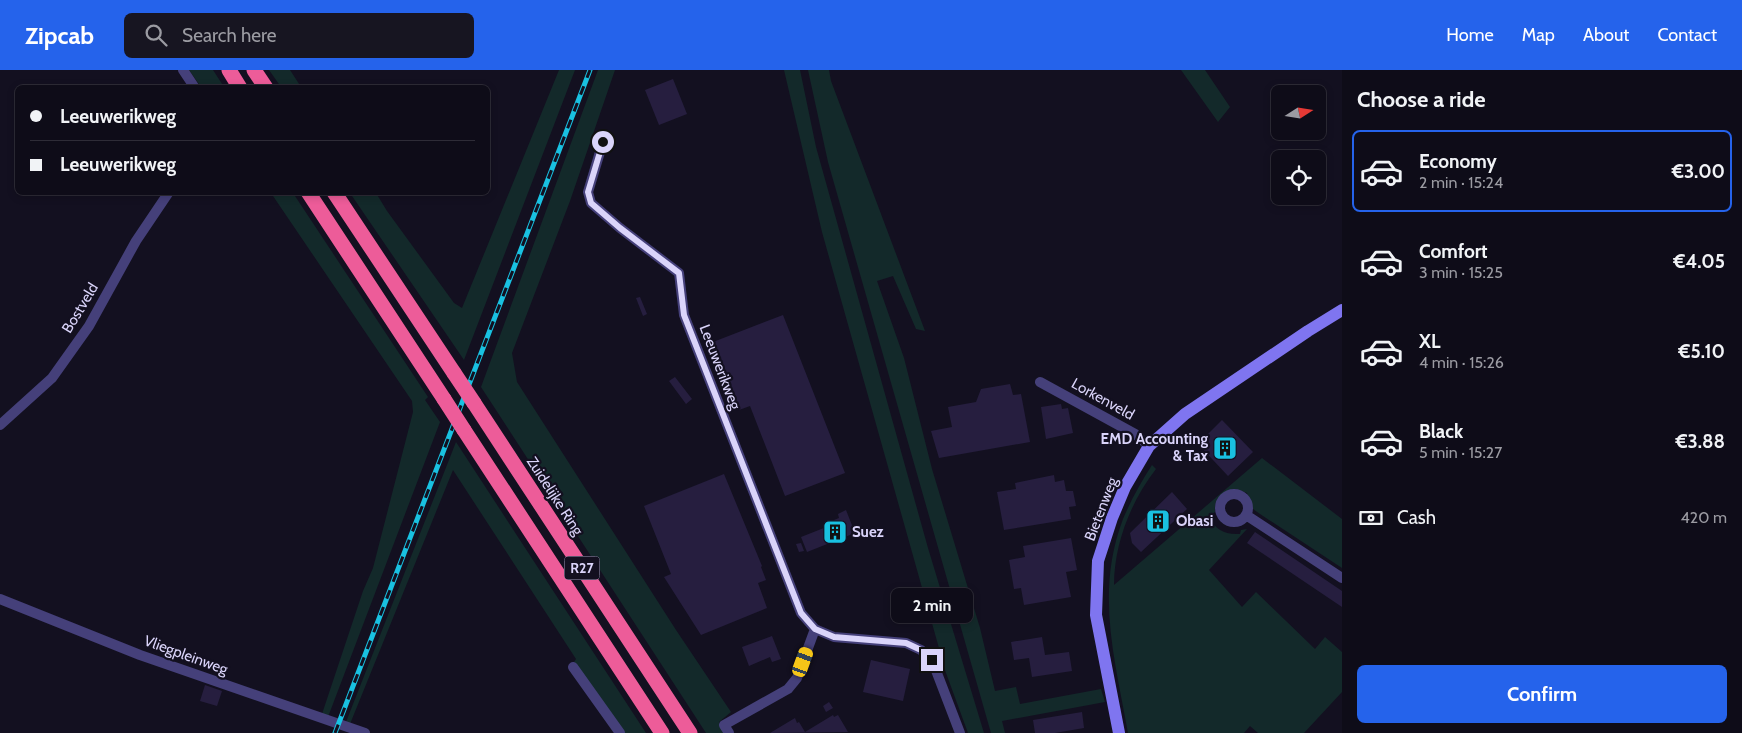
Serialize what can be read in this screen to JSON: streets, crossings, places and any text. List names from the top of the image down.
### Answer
{
  "streets": {
    "highway": ["Zuidelijke Ring", "R27"],
    "street": [
      "Bostveld",
      "Leeuwerikweg",
      "Lorkenveld",
      "Bietenweg",
      "Vliegpleinweg"
    ]
  },
  "crossings": [
    ["Lorkenveld", "Bietenweg"]
  ],
  "places": {
    "building": ["EMD Accounting & Tax", "Obasi", "Suez"]
  },
  "north": "right",
  "page": {
    "header": "Zipcab",
    "search": "Search here",
    "nav": [
      "Home",
      "Map",
      "About",
      "Contact"
    ],
    "heading": "Choose a ride",
    "banner": ["Leeuwerikweg", "Leeuwerikweg"],
    "list": [
      {
        "name": "Economy",
        "note": "2 min · 15:24",
        "value": "€3.00"
      },
      {
        "name": "Comfort",
        "note": "3 min · 15:25",
        "value": "€4.05"
      },
      {
        "name": "XL",
        "note": "4 min · 15:26",
        "value": "€5.10"
      },
      {
        "name": "Black",
        "note": "5 min · 15:27",
        "value": "€3.88"
      }
    ],
    "pay": ["Cash", "420 m"],
    "bubble": "2 min",
    "buttons": "Confirm"
  }
}
